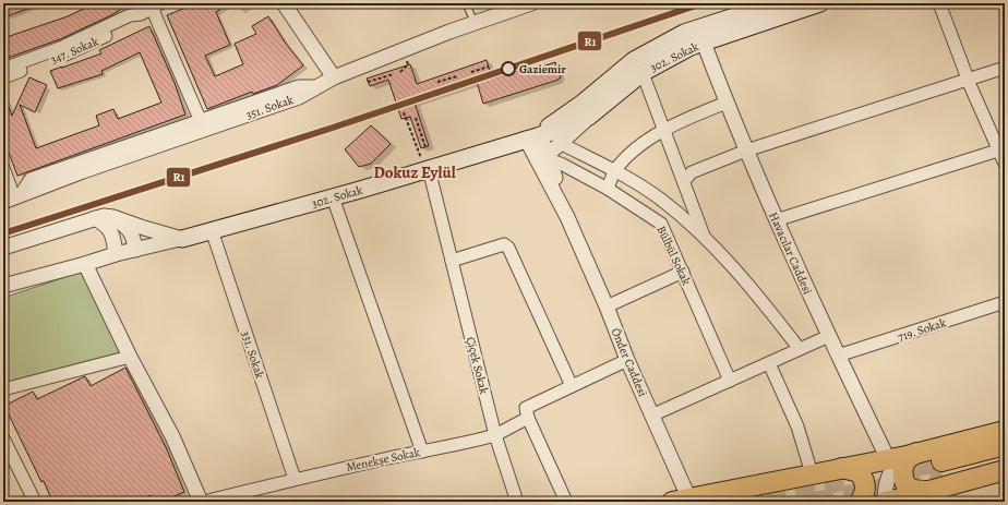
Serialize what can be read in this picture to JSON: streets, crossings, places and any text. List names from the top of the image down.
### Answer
{
  "streets": {
    "main road": ["302. Sokak"],
    "street": [
      "347. Sokak",
      "351. Sokak",
      "Havacılar Caddesi",
      "Bülbül Sokak",
      "719. Sokak",
      "331. Sokak",
      "Önder Caddesi",
      "Çiçek Sokak",
      "Menekşe Sokak"
    ]
  },
  "crossings": [
    ["302. Sokak", "Havacılar Caddesi"],
    ["302. Sokak", "331. Sokak"],
    ["302. Sokak", "Önder Caddesi"],
    ["302. Sokak", "Çiçek Sokak"],
    ["Havacılar Caddesi", "719. Sokak"],
    ["Bülbül Sokak", "Önder Caddesi"],
    ["331. Sokak", "Menekşe Sokak"],
    ["Çiçek Sokak", "Menekşe Sokak"]
  ],
  "districts": ["Dokuz Eylül"],
  "places": ["Gaziemir"],
  "lines": ["transit line R1"]
}
